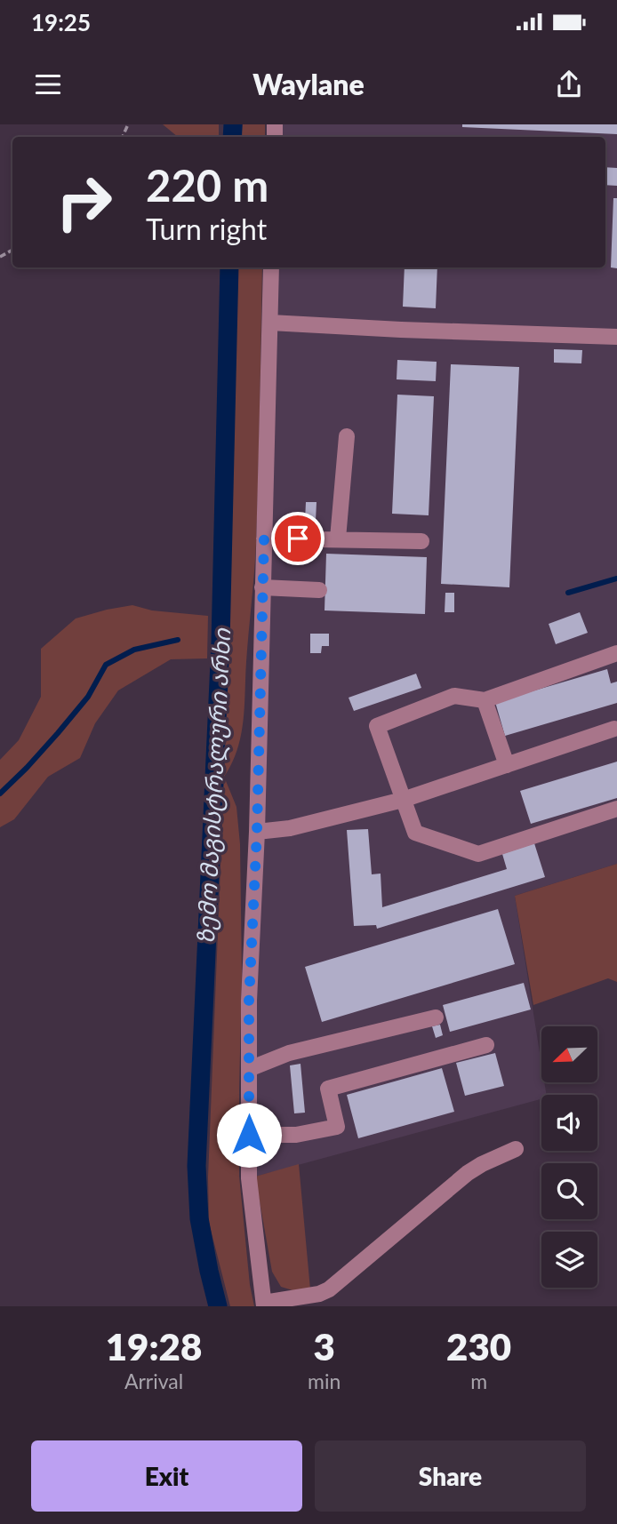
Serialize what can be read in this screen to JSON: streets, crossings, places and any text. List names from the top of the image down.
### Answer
{
  "water": ["ზემო მაგისტრალური არხი"],
  "north": "bottom left",
  "page": {
    "status": "19:25",
    "header": "Waylane",
    "turn": ["220 m", "Turn right"],
    "eta": [
      "19:28",
      "Arrival",
      "3",
      "min",
      "230",
      "m"
    ],
    "buttons": ["Exit", "Share"]
  }
}
